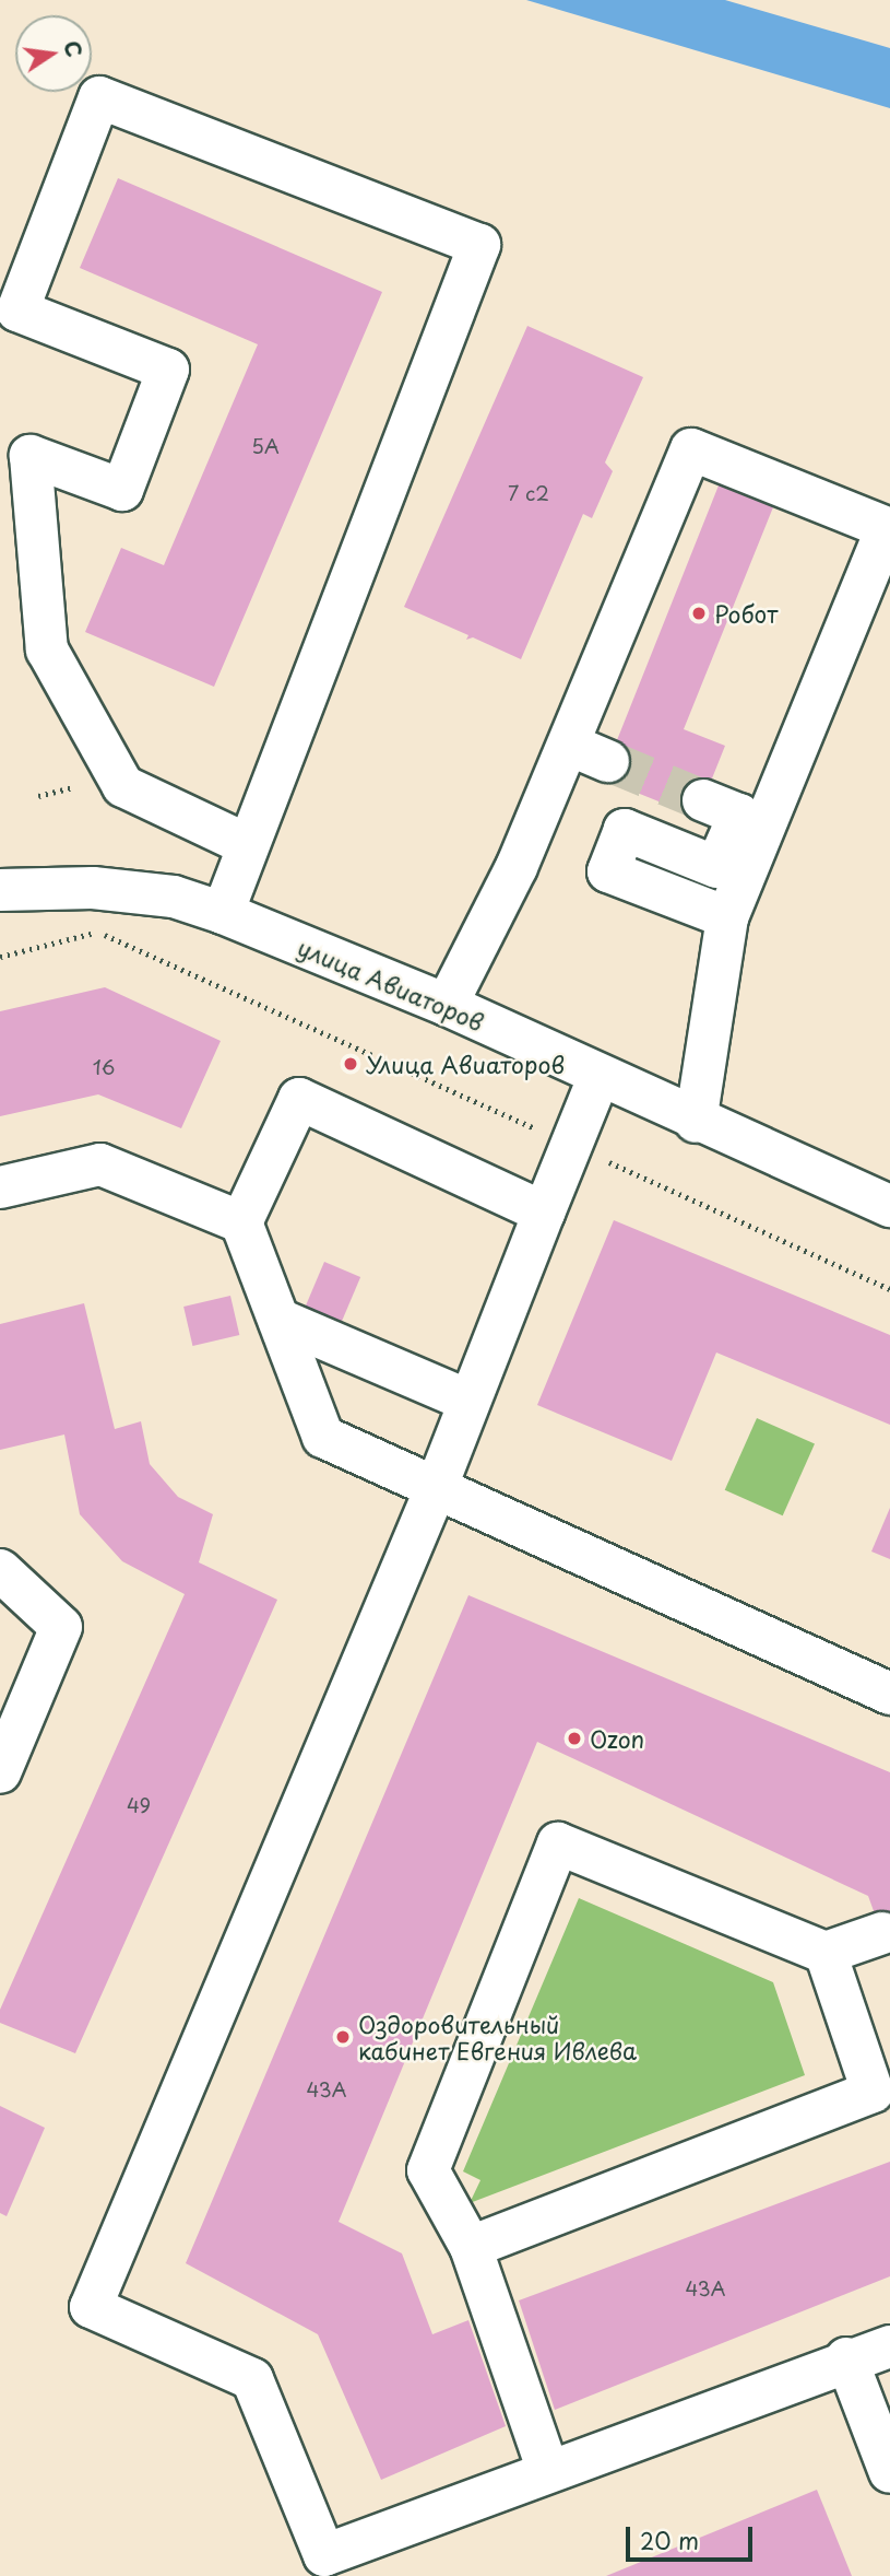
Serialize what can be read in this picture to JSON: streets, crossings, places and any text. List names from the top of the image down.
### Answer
{
  "streets": {
    "street": ["улица Авиаторов"]
  },
  "places": [
    "Робот",
    "Улица Авиаторов",
    "Ozon",
    "Оздоровительный кабинет Евгения Ивлева"
  ],
  "house_numbers": [
    "5А",
    "7 с2",
    "16",
    "49",
    "43А",
    "43А"
  ],
  "scale_bar": "20 m",
  "north": "right"
}
